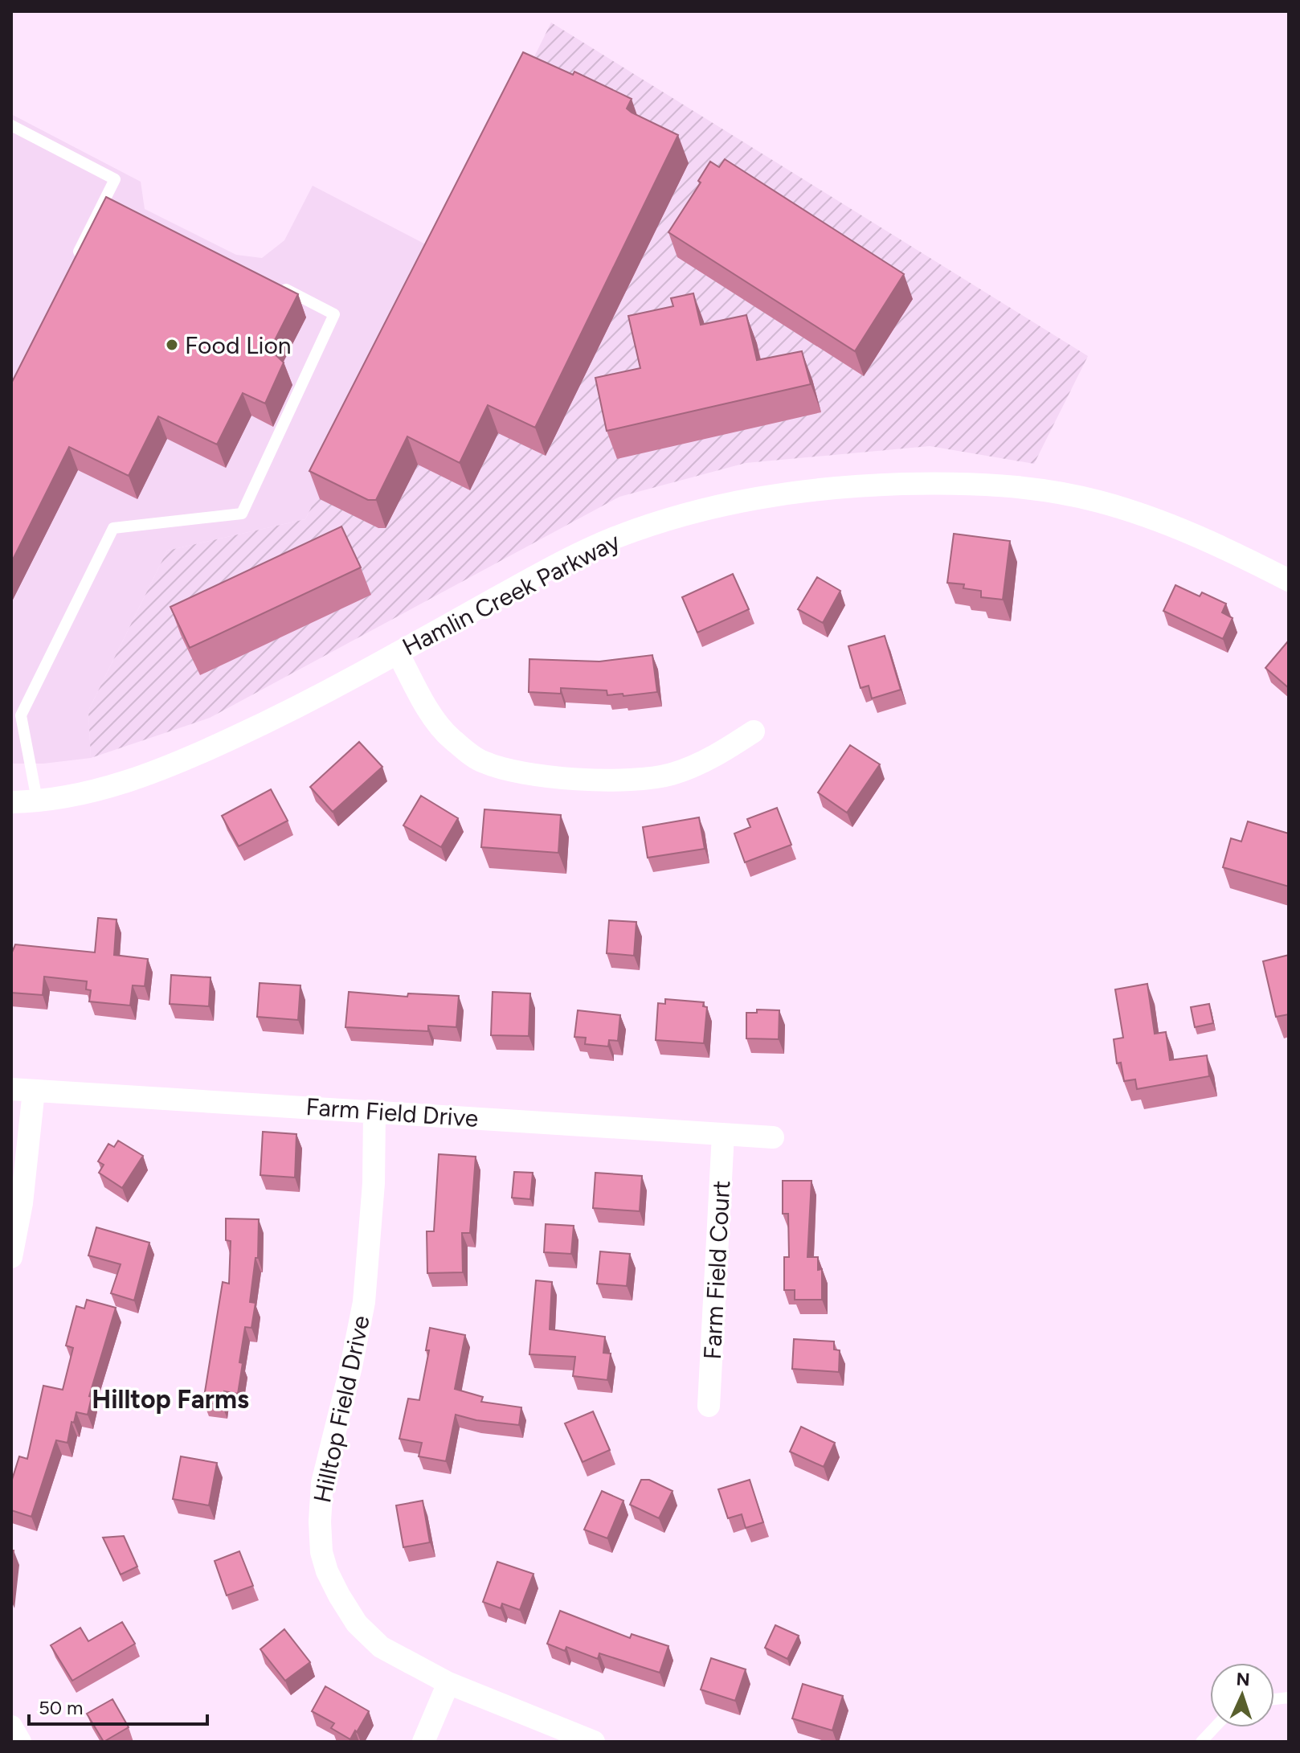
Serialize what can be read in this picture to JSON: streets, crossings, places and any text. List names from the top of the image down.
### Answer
{
  "streets": {
    "street": [
      "Hamlin Creek Parkway",
      "Farm Field Drive",
      "Farm Field Court",
      "Hilltop Field Drive"
    ]
  },
  "crossings": [
    ["Farm Field Drive", "Farm Field Court"],
    ["Farm Field Drive", "Hilltop Field Drive"]
  ],
  "districts": ["Hilltop Farms"],
  "places": ["Food Lion"],
  "scale_bar": "50 m",
  "north": "top"
}
